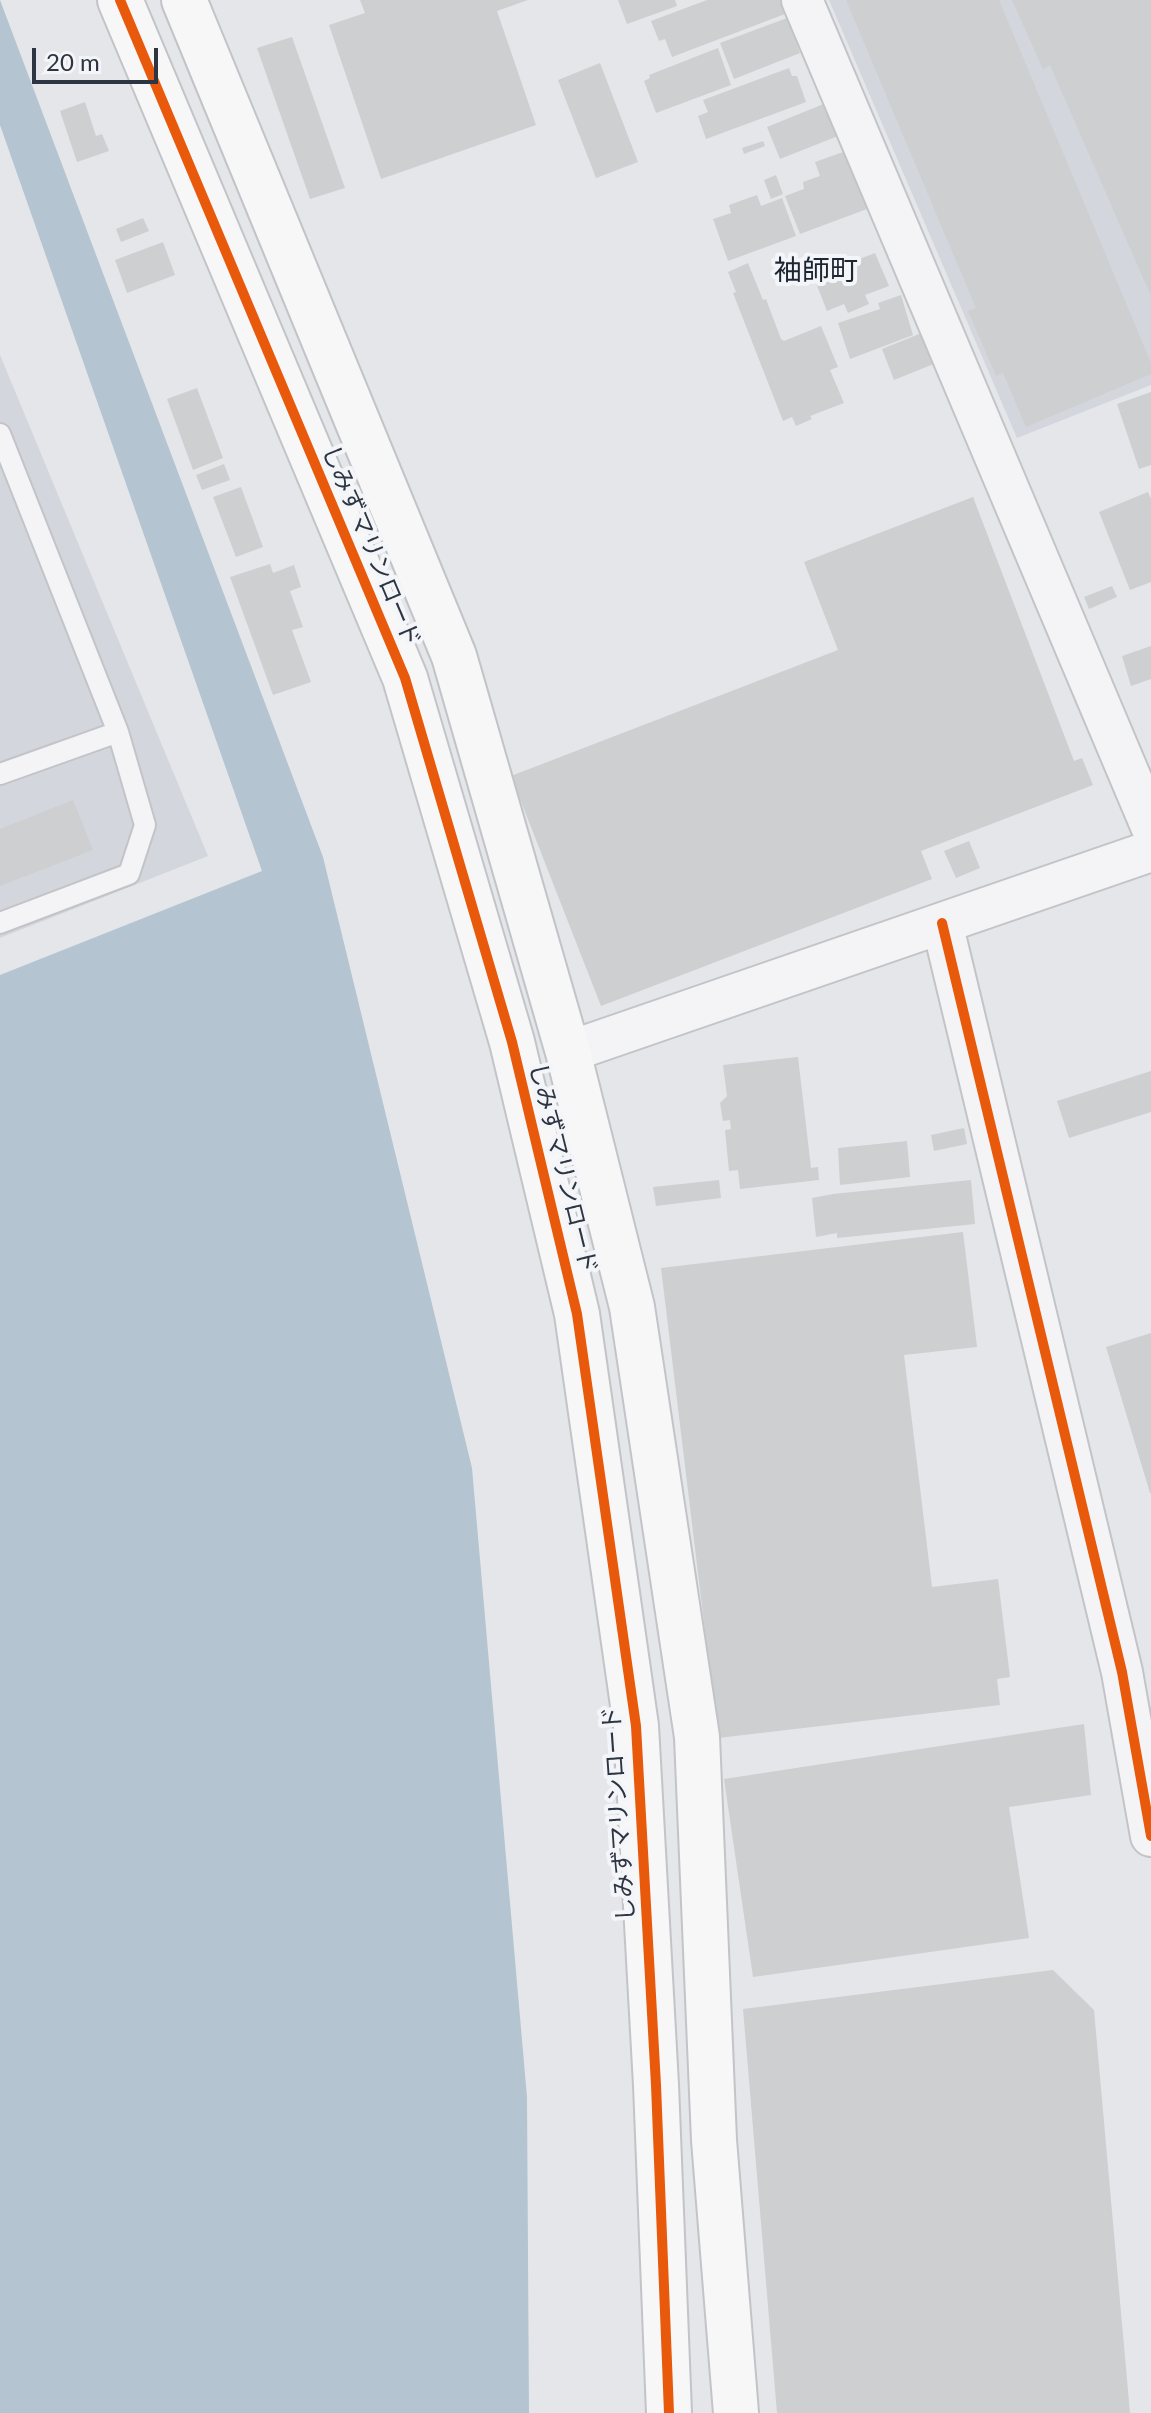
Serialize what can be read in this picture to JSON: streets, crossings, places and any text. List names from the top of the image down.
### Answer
{
  "streets": {
    "street": ["しみずマリンロード"]
  },
  "districts": ["袖師町"],
  "scale_bar": "20 m"
}
